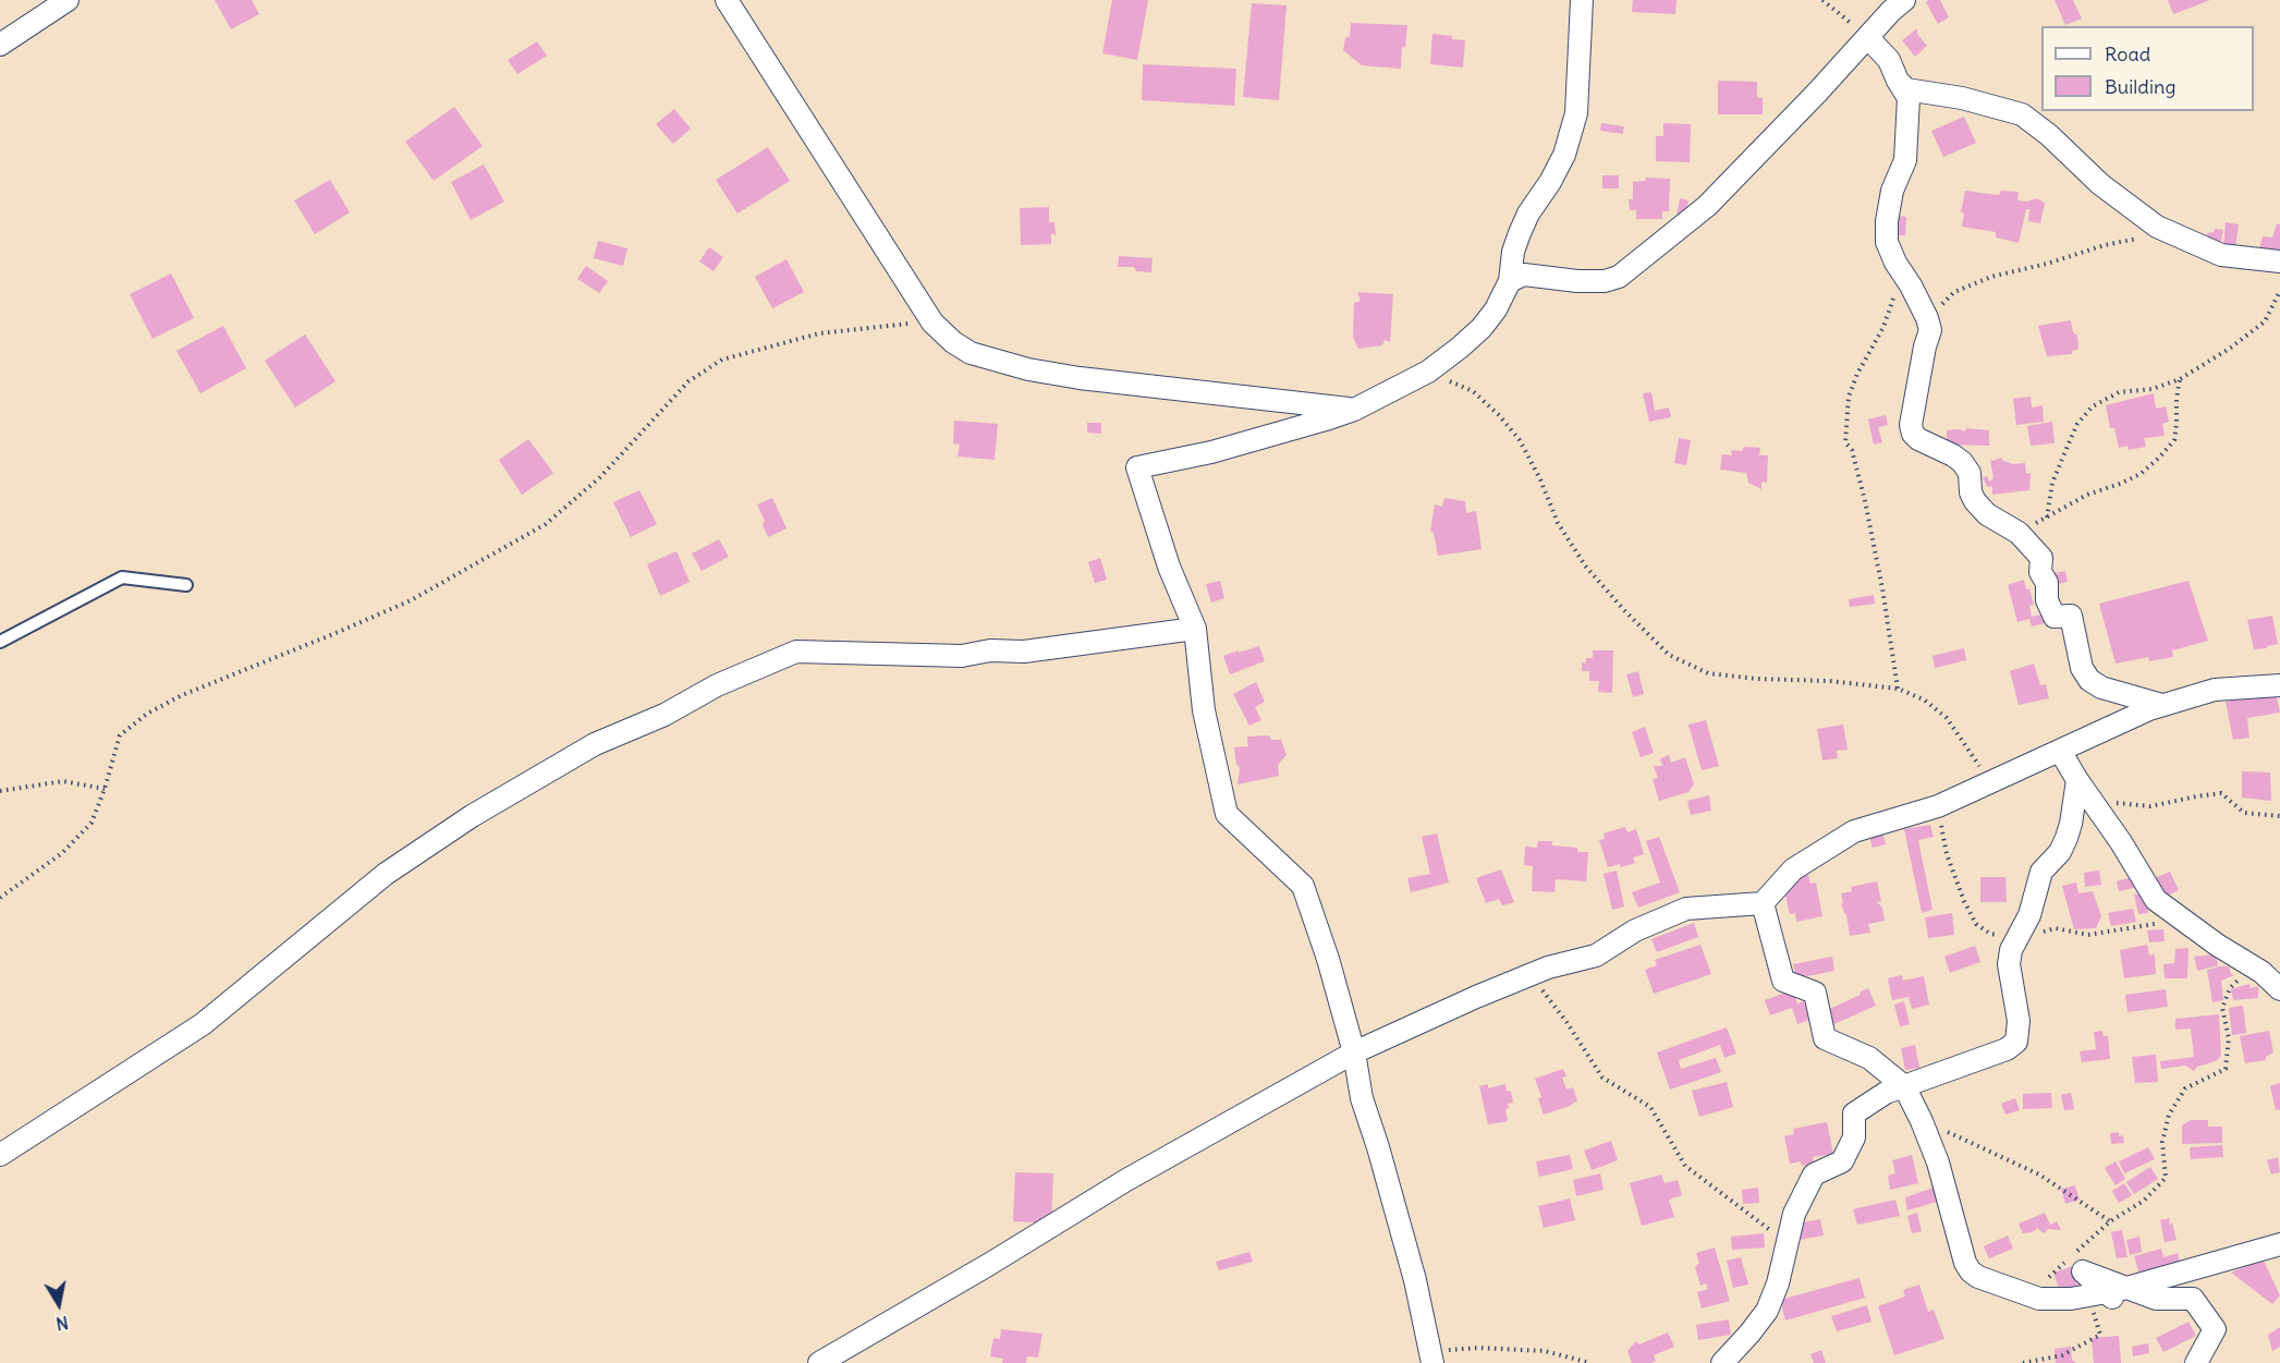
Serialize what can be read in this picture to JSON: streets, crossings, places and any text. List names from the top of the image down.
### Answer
{
  "legend": ["Road", "Building"],
  "north": "bottom"
}
